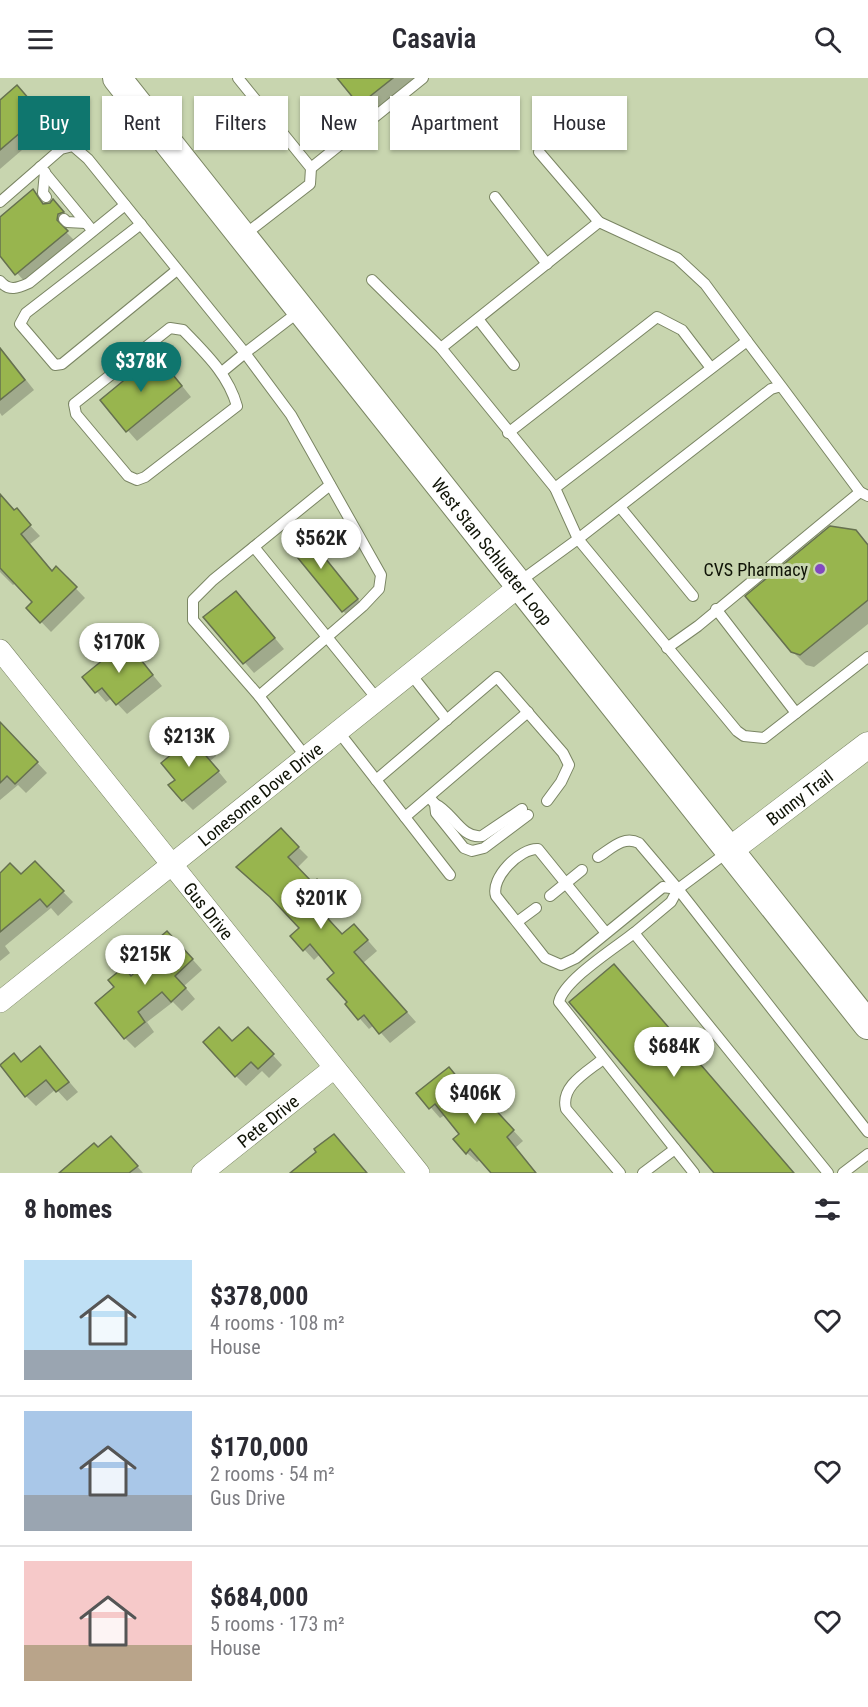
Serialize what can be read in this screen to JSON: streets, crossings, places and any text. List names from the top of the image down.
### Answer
{
  "streets": {
    "main road": ["West Stan Schlueter Loop"],
    "street": [
      "Lonesome Dove Drive",
      "Bunny Trail",
      "Gus Drive",
      "Pete Drive"
    ]
  },
  "crossings": [
    ["West Stan Schlueter Loop", "Lonesome Dove Drive"],
    ["West Stan Schlueter Loop", "Bunny Trail"],
    ["Lonesome Dove Drive", "Gus Drive"],
    ["Gus Drive", "Pete Drive"]
  ],
  "places": ["CVS Pharmacy"],
  "page": {
    "header": "Casavia",
    "chip": [
      "Buy",
      "Rent",
      "Filters",
      "New",
      "Apartment",
      "House"
    ],
    "price": [
      "$378K",
      "$562K",
      "$170K",
      "$213K",
      "$201K",
      "$215K",
      "$684K",
      "$406K"
    ],
    "heading": "8 homes",
    "list": [
      {
        "name": "$378,000",
        "note": "4 rooms · 108 m² · House"
      },
      {
        "name": "$170,000",
        "note": "2 rooms · 54 m² · Gus Drive"
      },
      {
        "name": "$684,000",
        "note": "5 rooms · 173 m² · House"
      }
    ]
  }
}
